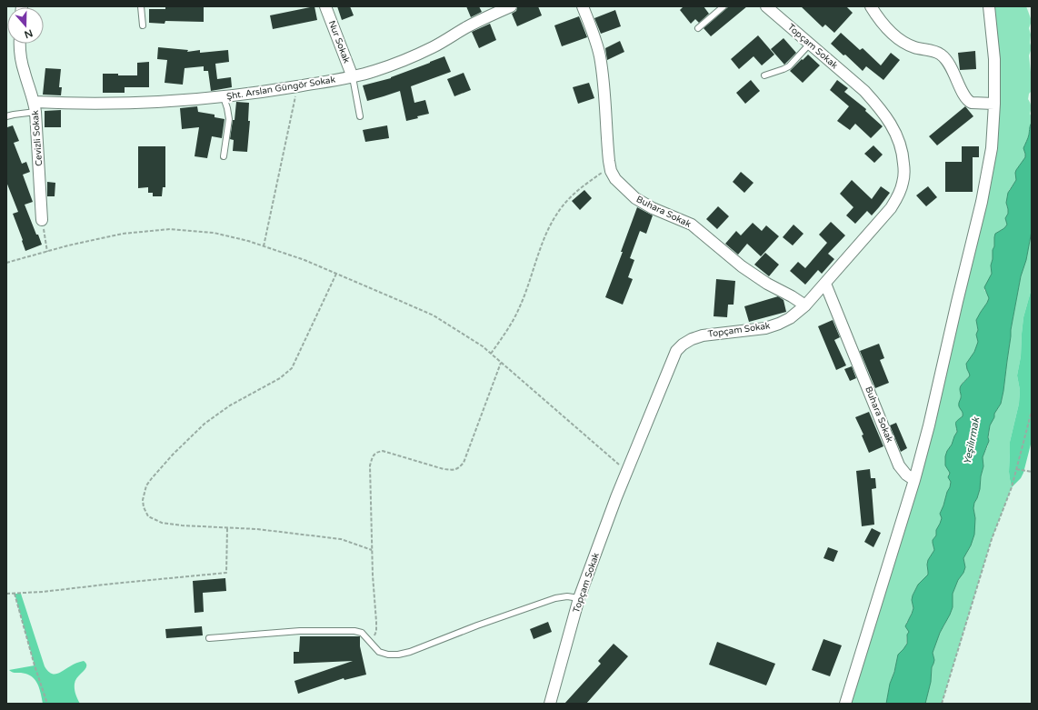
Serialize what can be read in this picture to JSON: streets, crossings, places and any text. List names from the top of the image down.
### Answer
{
  "streets": {
    "street": [
      "Nur Sokak",
      "Topçam Sokak",
      "Şht. Arslan Güngör Sokak",
      "Cevizli Sokak",
      "Buhara Sokak"
    ]
  },
  "crossings": [
    ["Nur Sokak", "Şht. Arslan Güngör Sokak"],
    ["Topçam Sokak", "Buhara Sokak"],
    ["Şht. Arslan Güngör Sokak", "Cevizli Sokak"]
  ],
  "water": ["Yeşilırmak"],
  "north": "bottom"
}
